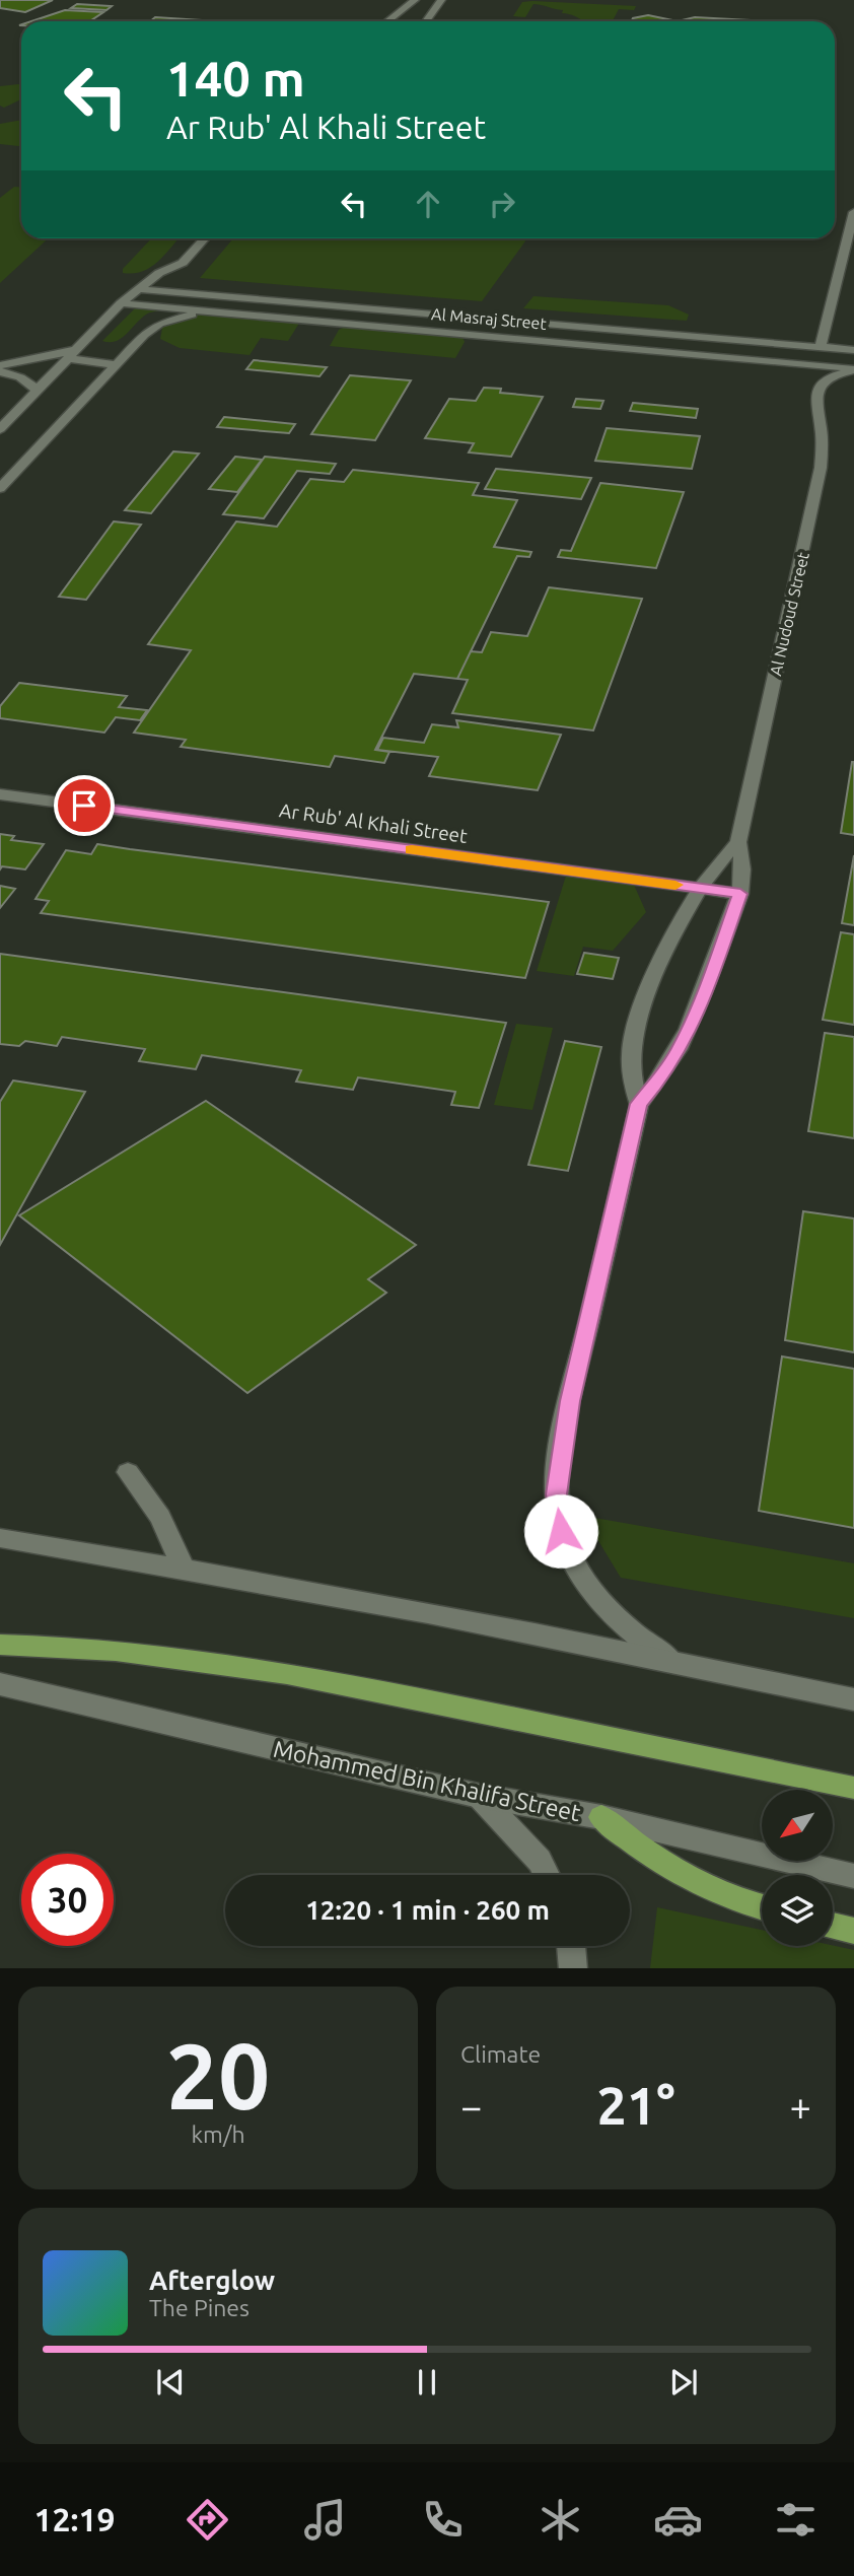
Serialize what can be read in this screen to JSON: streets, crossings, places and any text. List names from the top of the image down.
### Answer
{
  "streets": {
    "street": [
      "Al Masraj Street",
      "Al Nudoud Street",
      "Ar Rub' Al Khali Street",
      "Mohammed Bin Khalifa Street"
    ]
  },
  "crossings": [
    ["Al Nudoud Street", "Ar Rub' Al Khali Street"]
  ],
  "north": "bottom left",
  "page": {
    "turn": ["140 m", "Ar Rub' Al Khali Street"],
    "limit": "30",
    "trip": "12:20 · 1 min · 260 m",
    "tile": [
      ["20", "km/h"],
      "Climate"
    ],
    "heat": ["−", "21°", "+"],
    "song": ["Afterglow", "The Pines"],
    "tabs": "12:19"
  }
}
